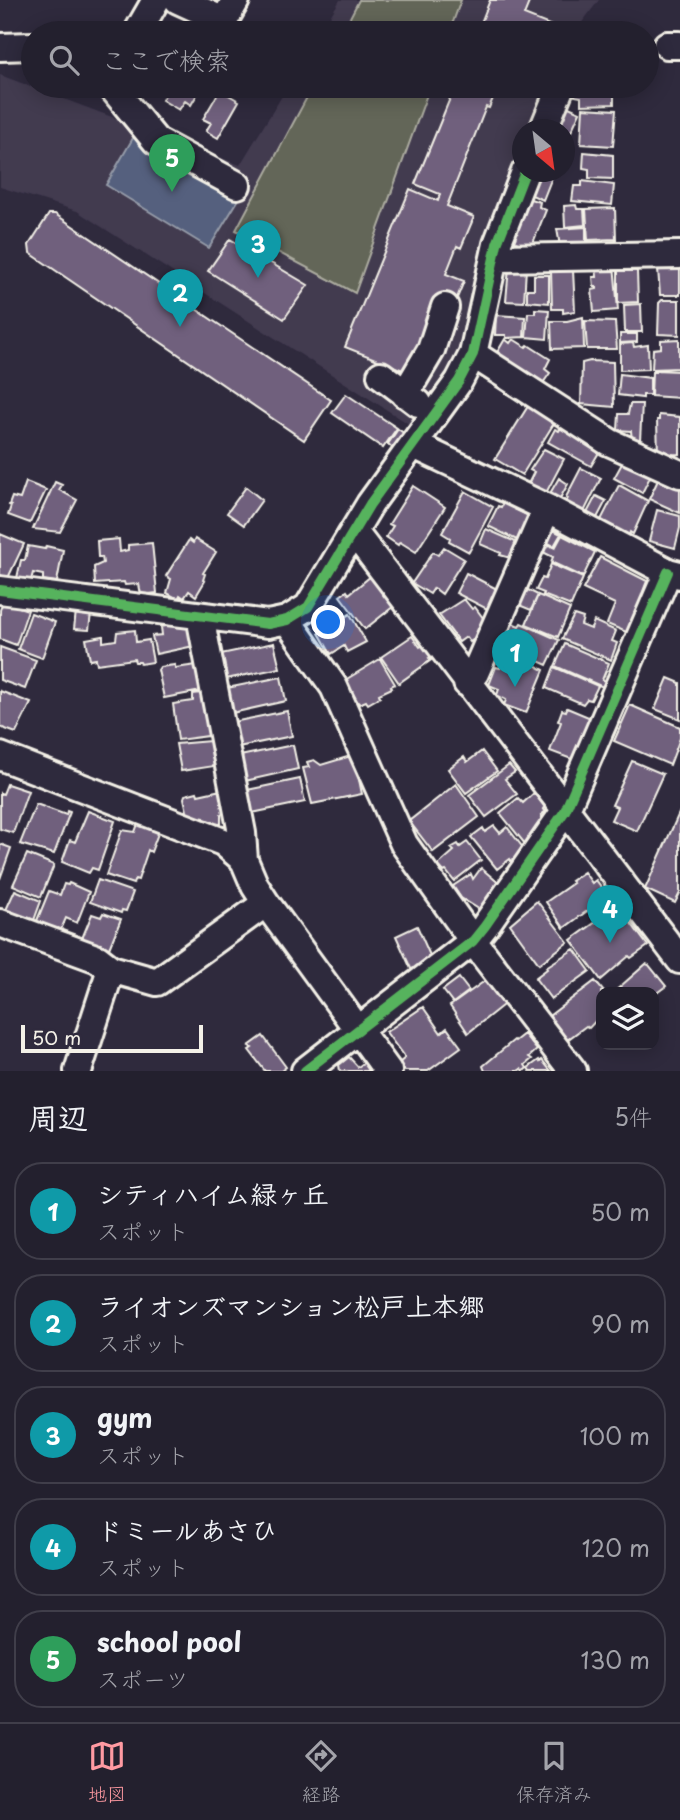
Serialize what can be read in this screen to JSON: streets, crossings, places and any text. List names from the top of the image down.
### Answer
{
  "scale_bar": "50 m",
  "north": "bottom right",
  "page": {
    "search": "ここで検索",
    "pins": [
      "5",
      "3",
      "2",
      "1",
      "4"
    ],
    "scale": "50 m",
    "heading": ["周辺", "5件"],
    "list": [
      {
        "mark": "1",
        "name": "シティハイム緑ヶ丘",
        "note": "スポット",
        "value": "50 m"
      },
      {
        "mark": "2",
        "name": "ライオンズマンション松戸上本郷",
        "note": "スポット",
        "value": "90 m"
      },
      {
        "mark": "3",
        "name": "gym",
        "note": "スポット",
        "value": "100 m"
      },
      {
        "mark": "4",
        "name": "ドミールあさひ",
        "note": "スポット",
        "value": "120 m"
      },
      {
        "mark": "5",
        "name": "school pool",
        "note": "スポーツ",
        "value": "130 m"
      }
    ],
    "nav": ["地図", "経路", "保存済み"]
  }
}
